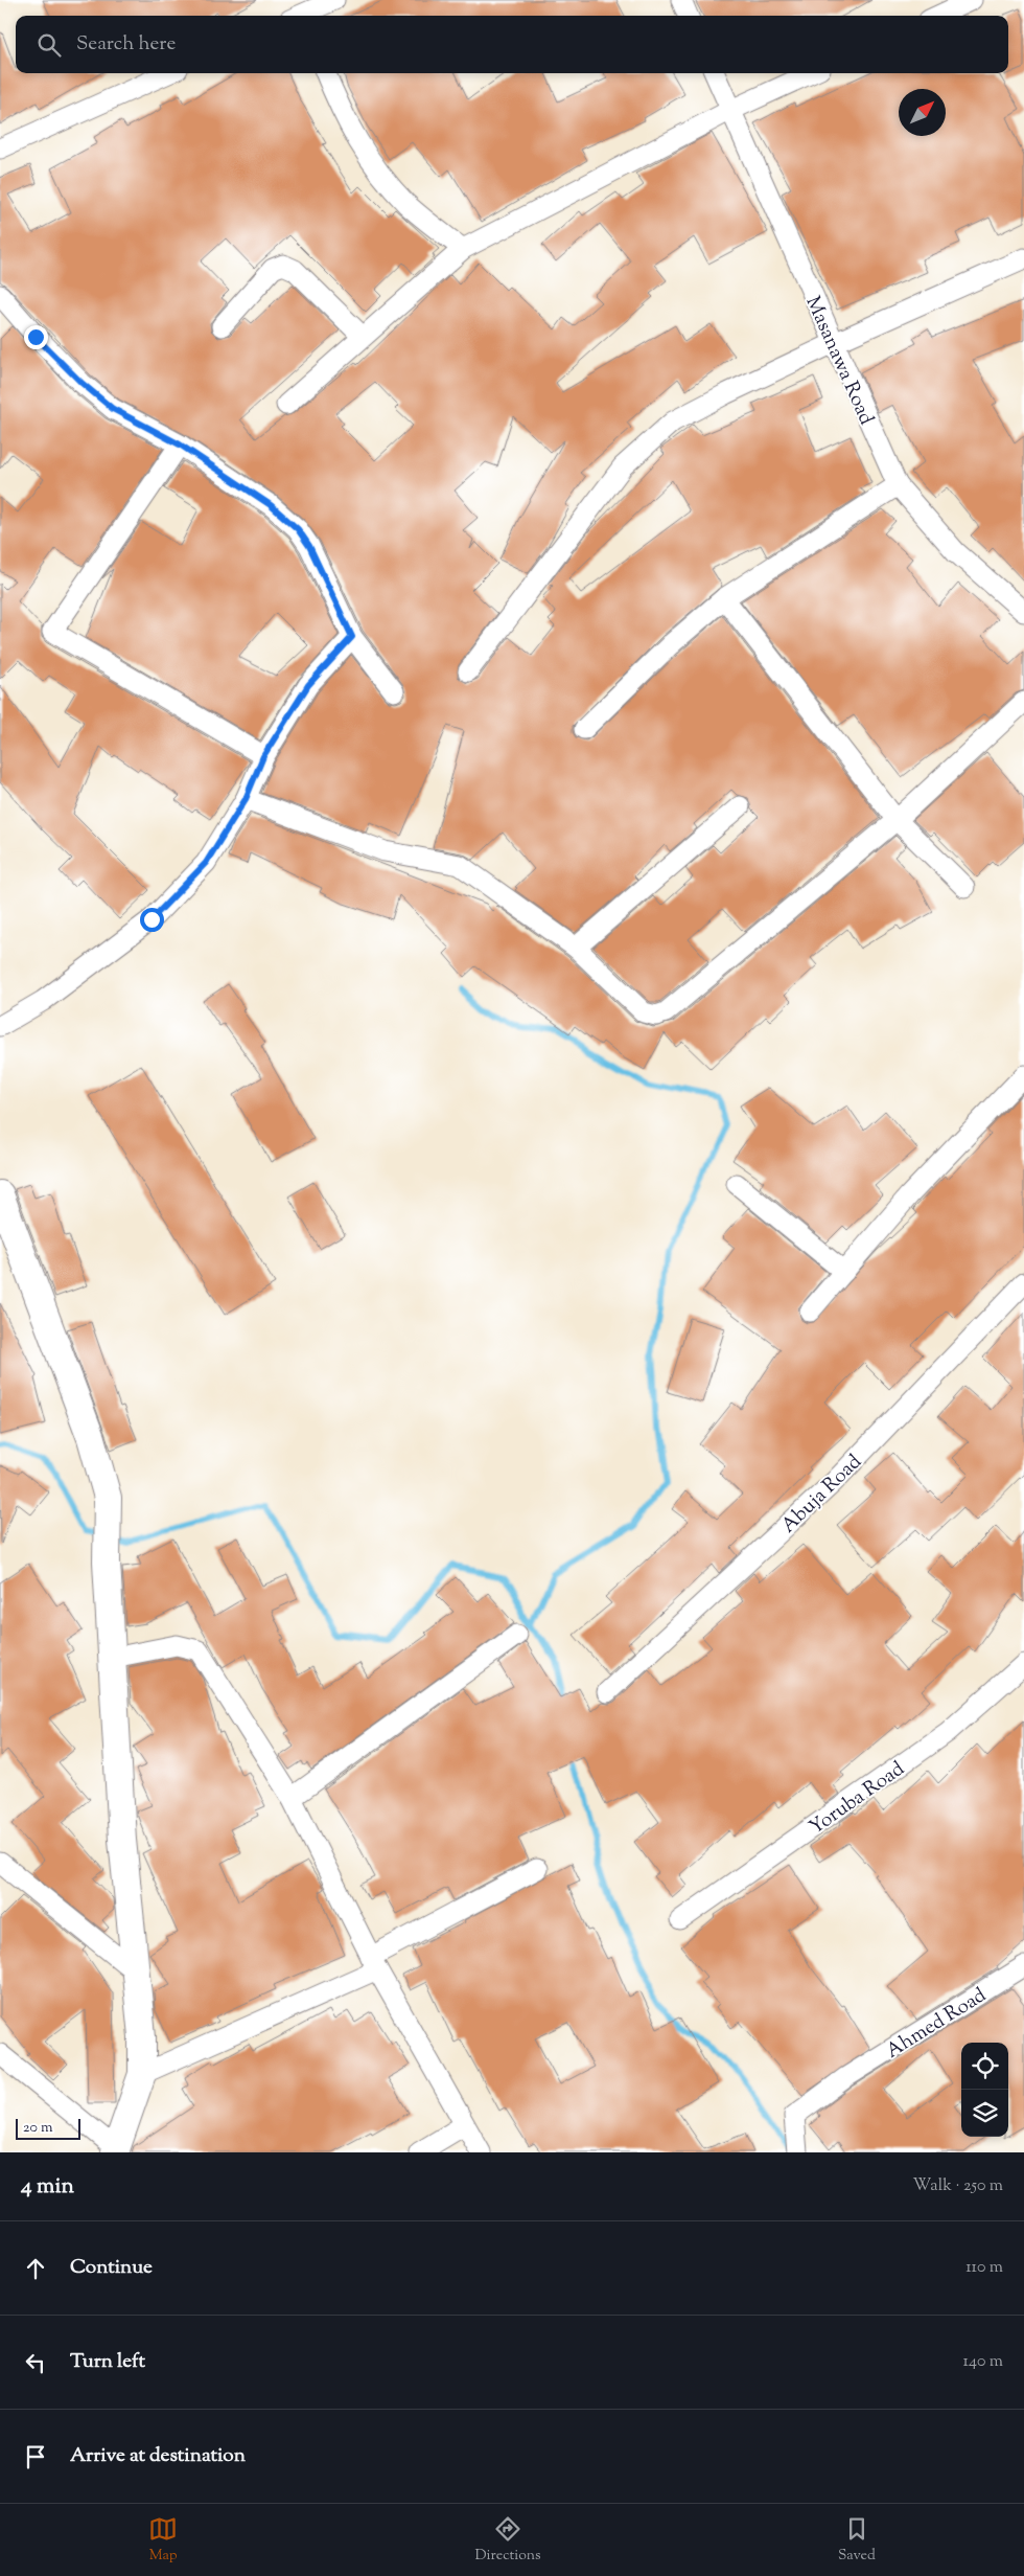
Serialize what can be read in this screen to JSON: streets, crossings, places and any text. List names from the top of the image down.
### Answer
{
  "streets": {
    "street": [
      "Masanawa Road",
      "Abuja Road",
      "Yoruba Road",
      "Ahmed Road"
    ]
  },
  "scale_bar": "20 m",
  "north": "top right",
  "page": {
    "search": "Search here",
    "scale": "20 m",
    "heading": ["4 min", "Walk · 250 m"],
    "list": [
      ["Continue", "110 m"],
      ["Turn left", "140 m"],
      "Arrive at destination"
    ],
    "nav": ["Map", "Directions", "Saved"]
  }
}
